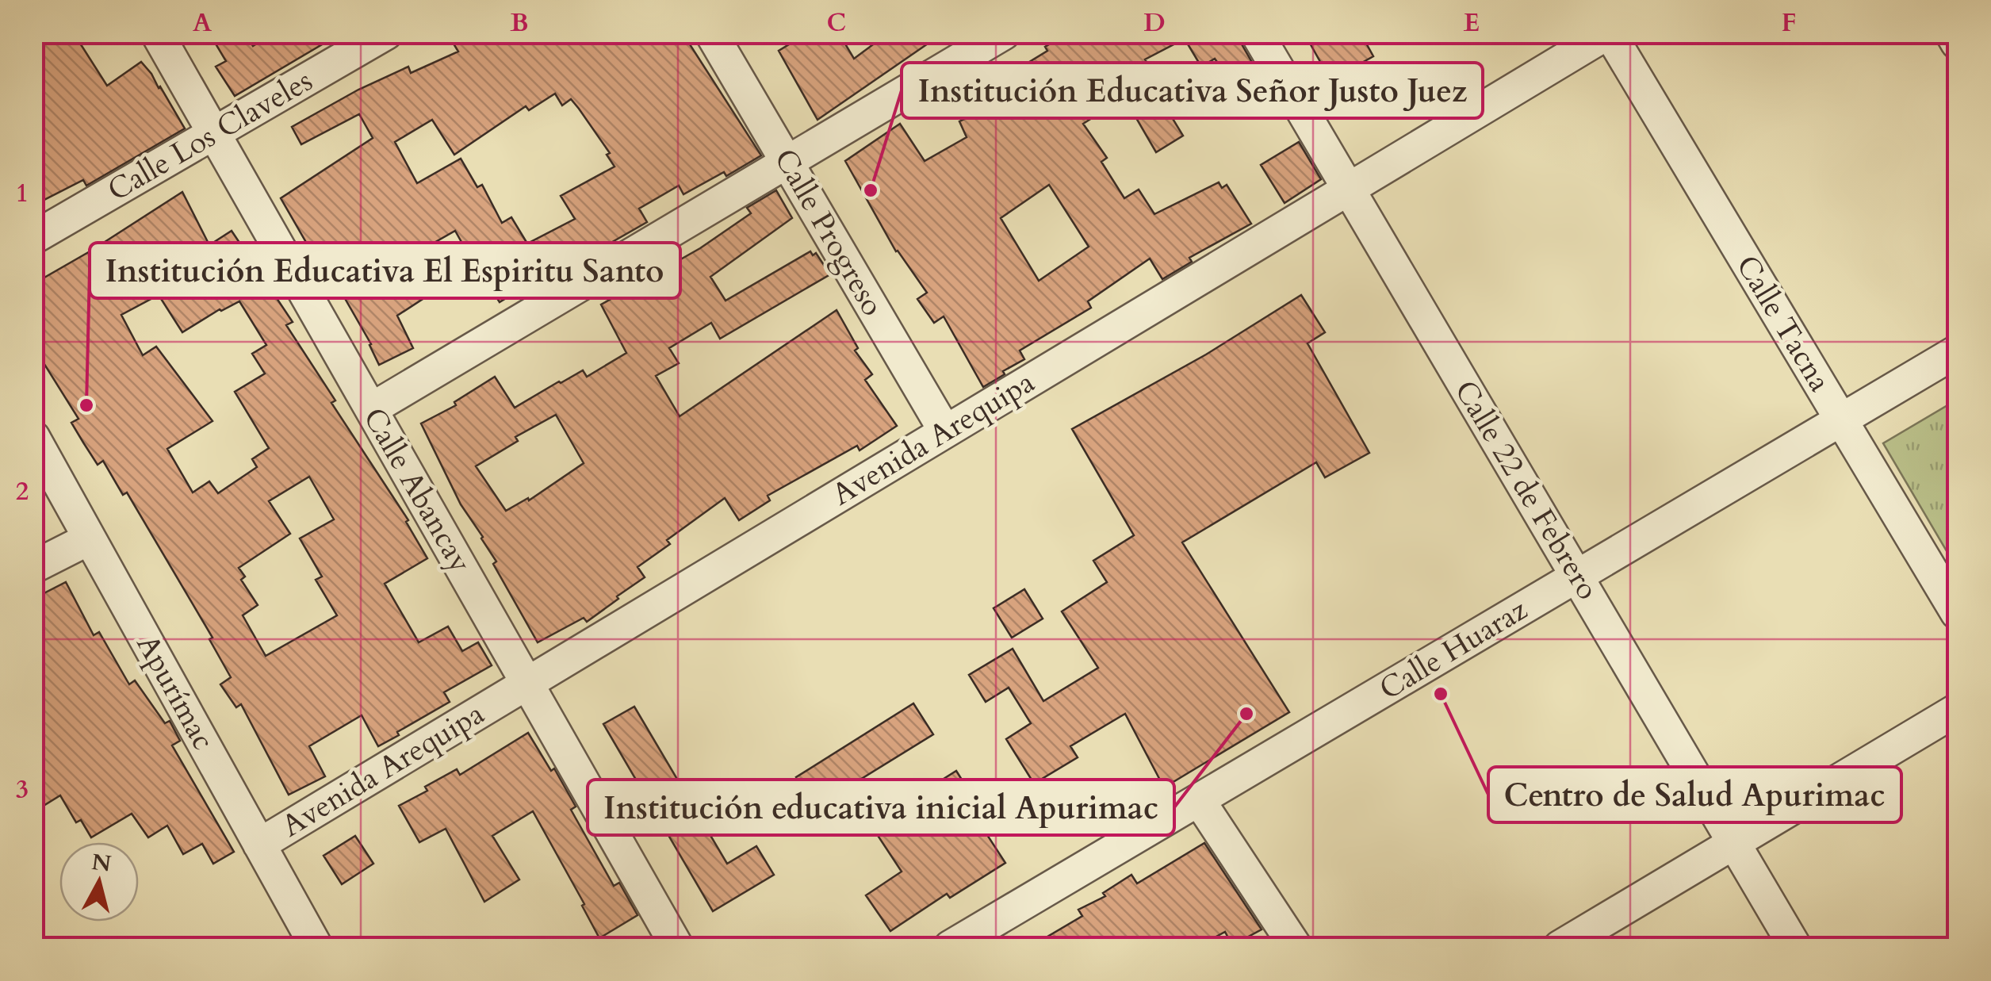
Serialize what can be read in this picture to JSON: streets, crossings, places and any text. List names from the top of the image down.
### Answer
{
  "streets": {
    "street": [
      "Calle Los Claveles",
      "Calle Progreso",
      "Calle Tacna",
      "Avenida Arequipa",
      "Calle Abancay",
      "Calle 22 de Febrero",
      "Calle Huaraz",
      "Apurímac"
    ]
  },
  "crossings": [
    ["Calle Los Claveles", "Calle Abancay"],
    ["Calle Progreso", "Avenida Arequipa"],
    ["Calle Tacna", "Avenida Arequipa"],
    ["Calle Tacna", "Calle Huaraz"],
    ["Avenida Arequipa", "Calle Abancay"],
    ["Avenida Arequipa", "Calle 22 de Febrero"],
    ["Avenida Arequipa", "Apurímac"],
    ["Calle 22 de Febrero", "Calle Huaraz"]
  ],
  "places": [
    "Institución Educativa Señor Justo Juez",
    "Institución Educativa El Espiritu Santo",
    "Centro de Salud Apurimac",
    "Institución educativa inicial Apurimac"
  ],
  "north": "top",
  "grid": {
    "columns": [
      "A",
      "B",
      "C",
      "D",
      "E",
      "F"
    ],
    "rows": ["1", "2", "3"]
  }
}
